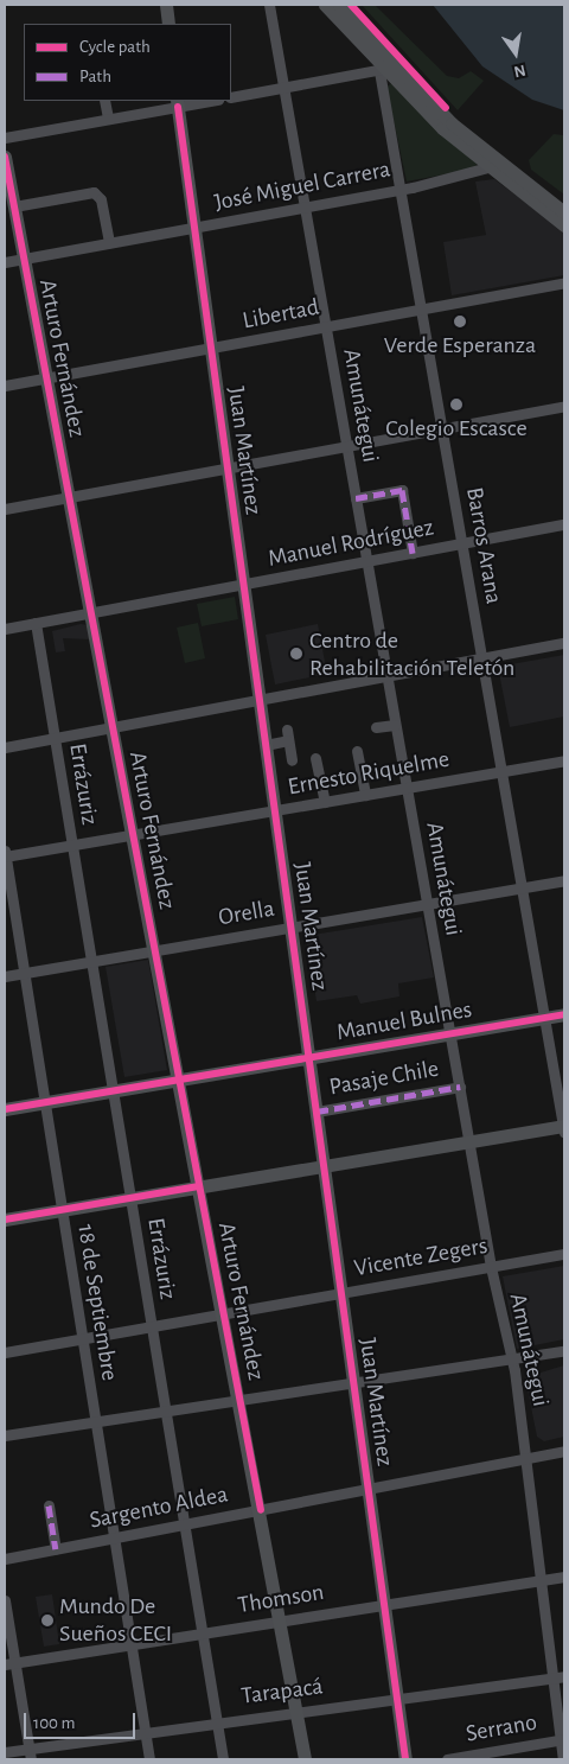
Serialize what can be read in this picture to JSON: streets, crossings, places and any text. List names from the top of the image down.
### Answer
{
  "streets": {
    "main road": ["Arturo Fernández", "Juan Martínez", "Manuel Bulnes"],
    "street": [
      "José Miguel Carrera",
      "Libertad",
      "Amunátegui",
      "Manuel Rodríguez",
      "Barros Arana",
      "Ernesto Riquelme",
      "Errázuriz",
      "Orella",
      "Pasaje Chile",
      "Vicente Zegers",
      "18 de Septiembre",
      "Sargento Aldea",
      "Thomson",
      "Tarapacá",
      "Serrano"
    ]
  },
  "crossings": [
    ["José Miguel Carrera", "Arturo Fernández"],
    ["José Miguel Carrera", "Amunátegui"],
    ["José Miguel Carrera", "Juan Martínez"],
    ["José Miguel Carrera", "Barros Arana"],
    ["Libertad", "Arturo Fernández"],
    ["Libertad", "Amunátegui"],
    ["Libertad", "Juan Martínez"],
    ["Libertad", "Barros Arana"],
    ["Arturo Fernández", "Manuel Rodríguez"],
    ["Arturo Fernández", "Ernesto Riquelme"],
    ["Arturo Fernández", "Orella"],
    ["Arturo Fernández", "Manuel Bulnes"],
    ["Arturo Fernández", "Vicente Zegers"],
    ["Arturo Fernández", "Sargento Aldea"],
    ["Arturo Fernández", "Thomson"],
    ["Arturo Fernández", "Tarapacá"],
    ["Amunátegui", "Manuel Rodríguez"],
    ["Amunátegui", "Ernesto Riquelme"],
    ["Amunátegui", "Orella"],
    ["Amunátegui", "Manuel Bulnes"],
    ["Amunátegui", "Pasaje Chile"],
    ["Amunátegui", "Vicente Zegers"],
    ["Amunátegui", "Sargento Aldea"],
    ["Amunátegui", "Thomson"],
    ["Amunátegui", "Tarapacá"],
    ["Amunátegui", "Serrano"],
    ["Juan Martínez", "Manuel Rodríguez"],
    ["Juan Martínez", "Ernesto Riquelme"],
    ["Juan Martínez", "Orella"],
    ["Juan Martínez", "Manuel Bulnes"],
    ["Juan Martínez", "Pasaje Chile"],
    ["Juan Martínez", "Vicente Zegers"],
    ["Juan Martínez", "Sargento Aldea"],
    ["Juan Martínez", "Thomson"],
    ["Juan Martínez", "Tarapacá"],
    ["Manuel Rodríguez", "Barros Arana"],
    ["Manuel Rodríguez", "Errázuriz"],
    ["Barros Arana", "Ernesto Riquelme"],
    ["Barros Arana", "Orella"],
    ["Barros Arana", "Manuel Bulnes"],
    ["Ernesto Riquelme", "Errázuriz"],
    ["Ernesto Riquelme", "18 de Septiembre"],
    ["Errázuriz", "Orella"],
    ["Errázuriz", "Manuel Bulnes"],
    ["Errázuriz", "Vicente Zegers"],
    ["Errázuriz", "Sargento Aldea"],
    ["Errázuriz", "Thomson"],
    ["Errázuriz", "Tarapacá"],
    ["Orella", "18 de Septiembre"],
    ["Manuel Bulnes", "18 de Septiembre"],
    ["Vicente Zegers", "18 de Septiembre"],
    ["18 de Septiembre", "Sargento Aldea"],
    ["18 de Septiembre", "Thomson"],
    ["18 de Septiembre", "Tarapacá"]
  ],
  "places": [
    "Verde Esperanza",
    "Colegio Escasce",
    "Centro de Rehabilitación Teletón",
    "Mundo De Sueños CECI"
  ],
  "legend": ["Cycle path", "Path"],
  "scale_bar": "100 m",
  "north": "bottom"
}
